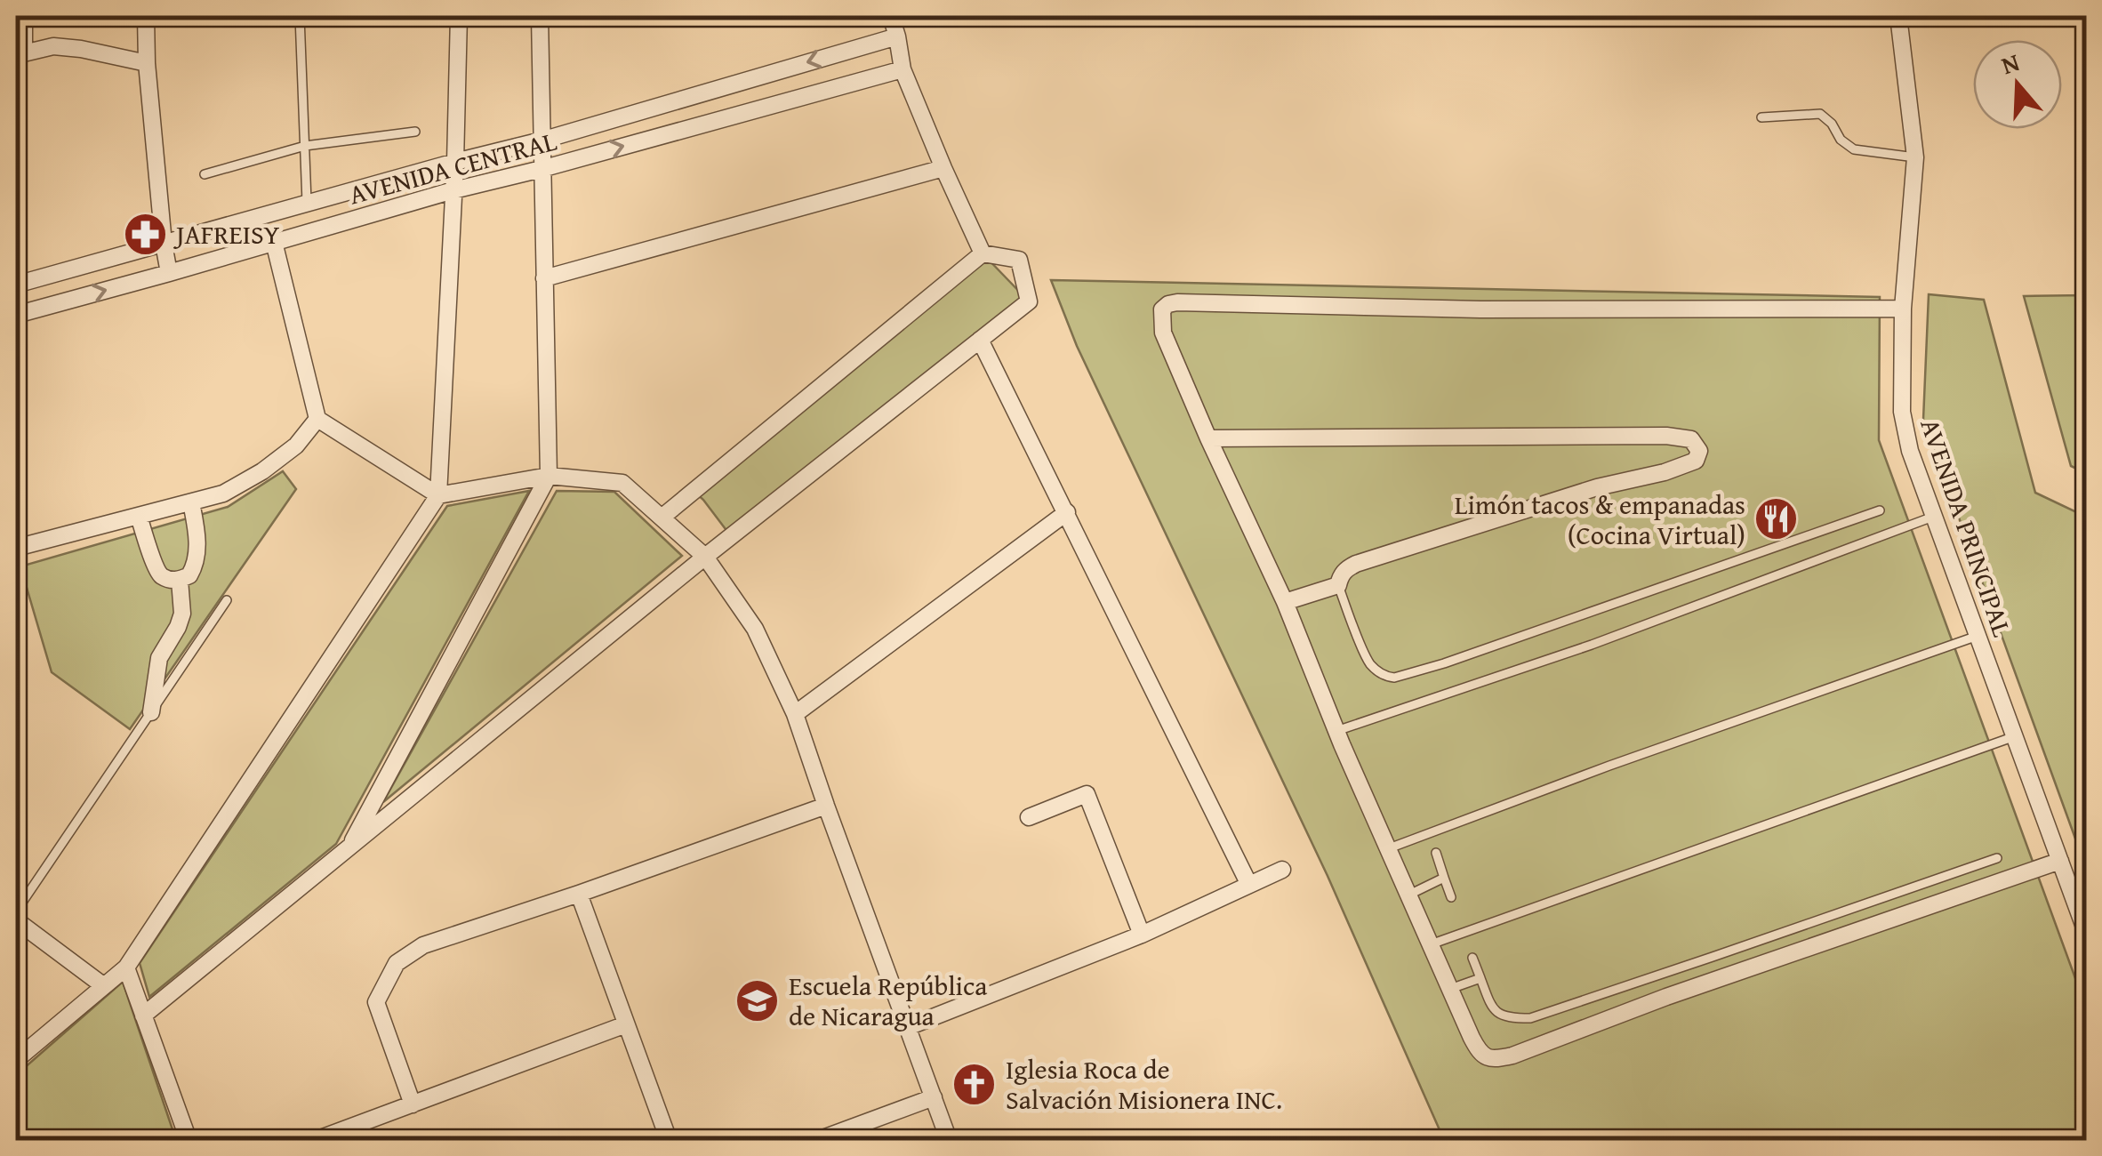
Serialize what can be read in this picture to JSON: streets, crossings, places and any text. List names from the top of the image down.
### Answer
{
  "streets": {
    "street": ["AVENIDA CENTRAL", "AVENIDA PRINCIPAL"]
  },
  "places": {
    "pharmacy": ["JAFREISY"],
    "restaurant": ["Limón tacos & empanadas (Cocina Virtual)"],
    "school or university": ["Escuela República de Nicaragua"],
    "church": ["Iglesia Roca de Salvación Misionera INC."]
  },
  "north": "top"
}
